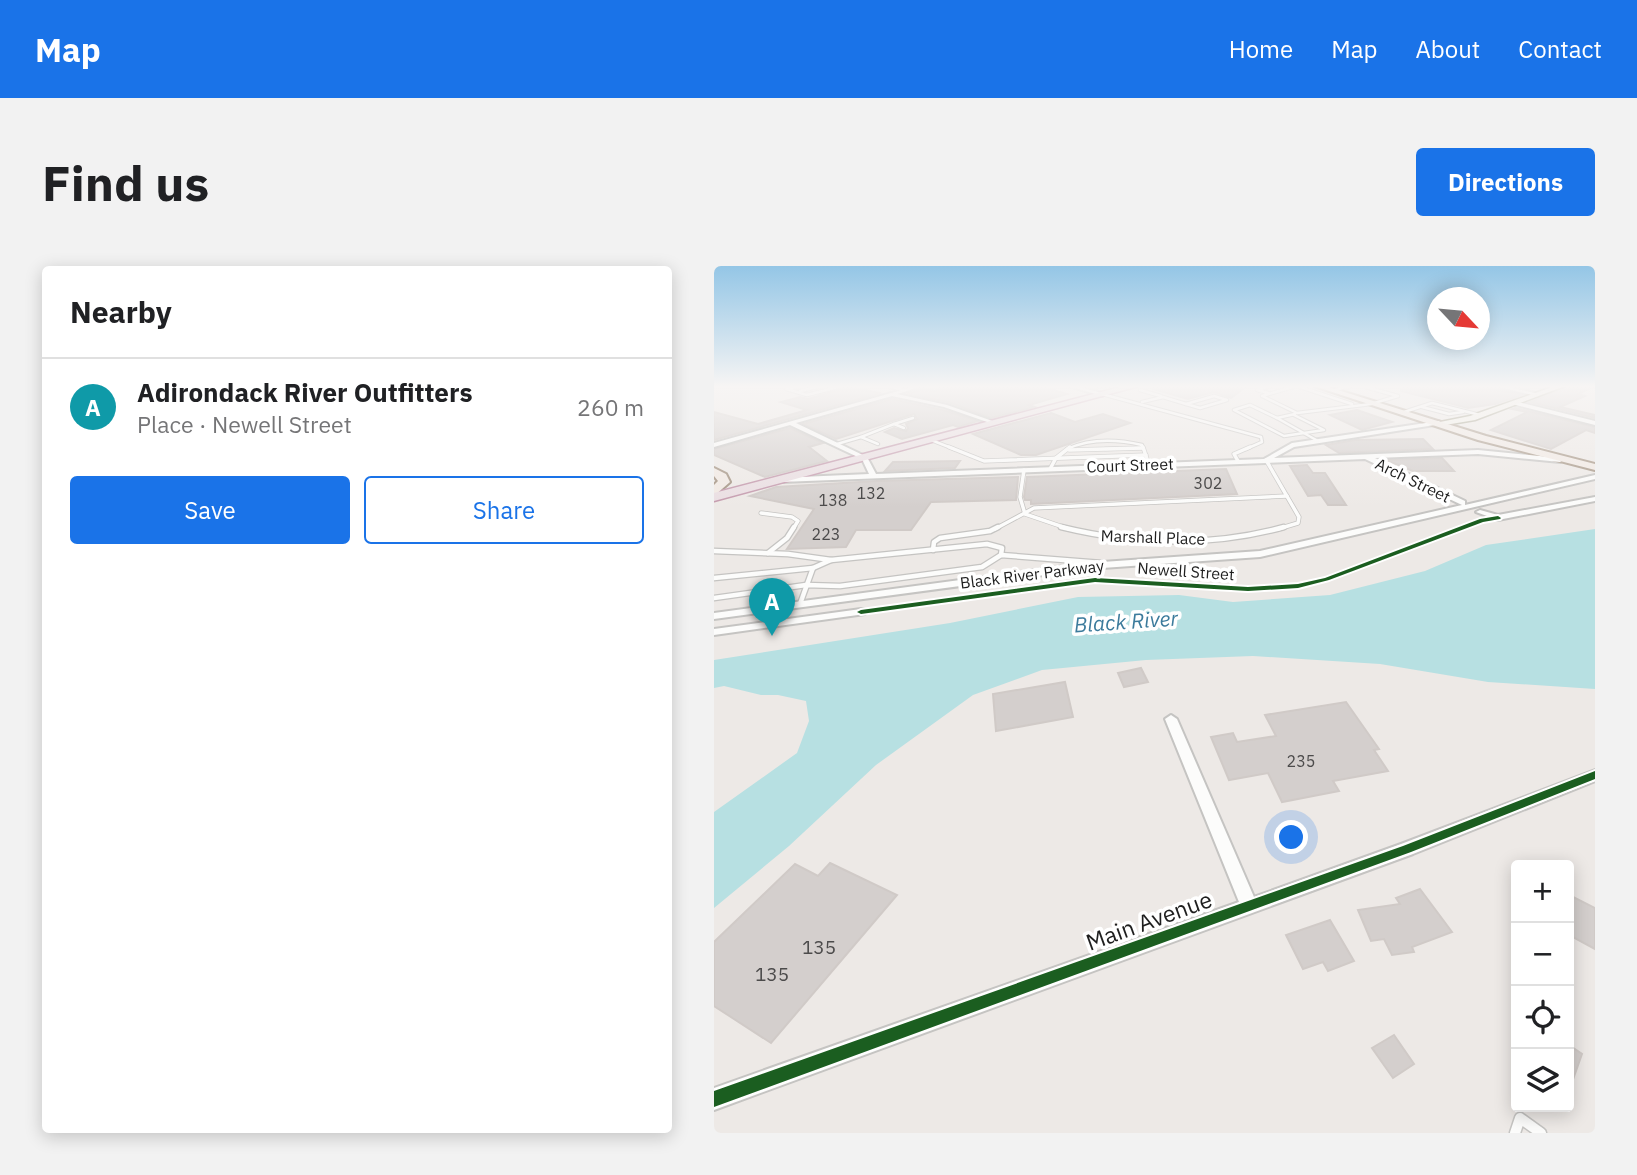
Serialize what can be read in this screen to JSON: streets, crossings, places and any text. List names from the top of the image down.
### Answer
{
  "streets": {
    "street": [
      "Court Street",
      "Arch Street",
      "Black River Parkway",
      "Main Avenue"
    ],
    "lane": ["Marshall Place"],
    "cycle path": ["Newell Street"]
  },
  "crossings": [
    ["Court Street", "Arch Street"],
    ["Court Street", "Marshall Place"]
  ],
  "water": ["Black River"],
  "house_numbers": [
    "302",
    "132",
    "138",
    "223",
    "235",
    "135",
    "135"
  ],
  "north": "bottom right",
  "page": {
    "header": "Map",
    "nav": [
      "Home",
      "Map",
      "About",
      "Contact"
    ],
    "buttons": [
      "Directions",
      ["Save", "Share"]
    ],
    "title": "Find us",
    "heading": "Nearby",
    "list": [
      {
        "mark": "A",
        "name": "Adirondack River Outfitters",
        "note": "Place · Newell Street",
        "value": "260 m"
      }
    ],
    "pins": "A",
    "map_buttons": ["+", "−"]
  }
}
